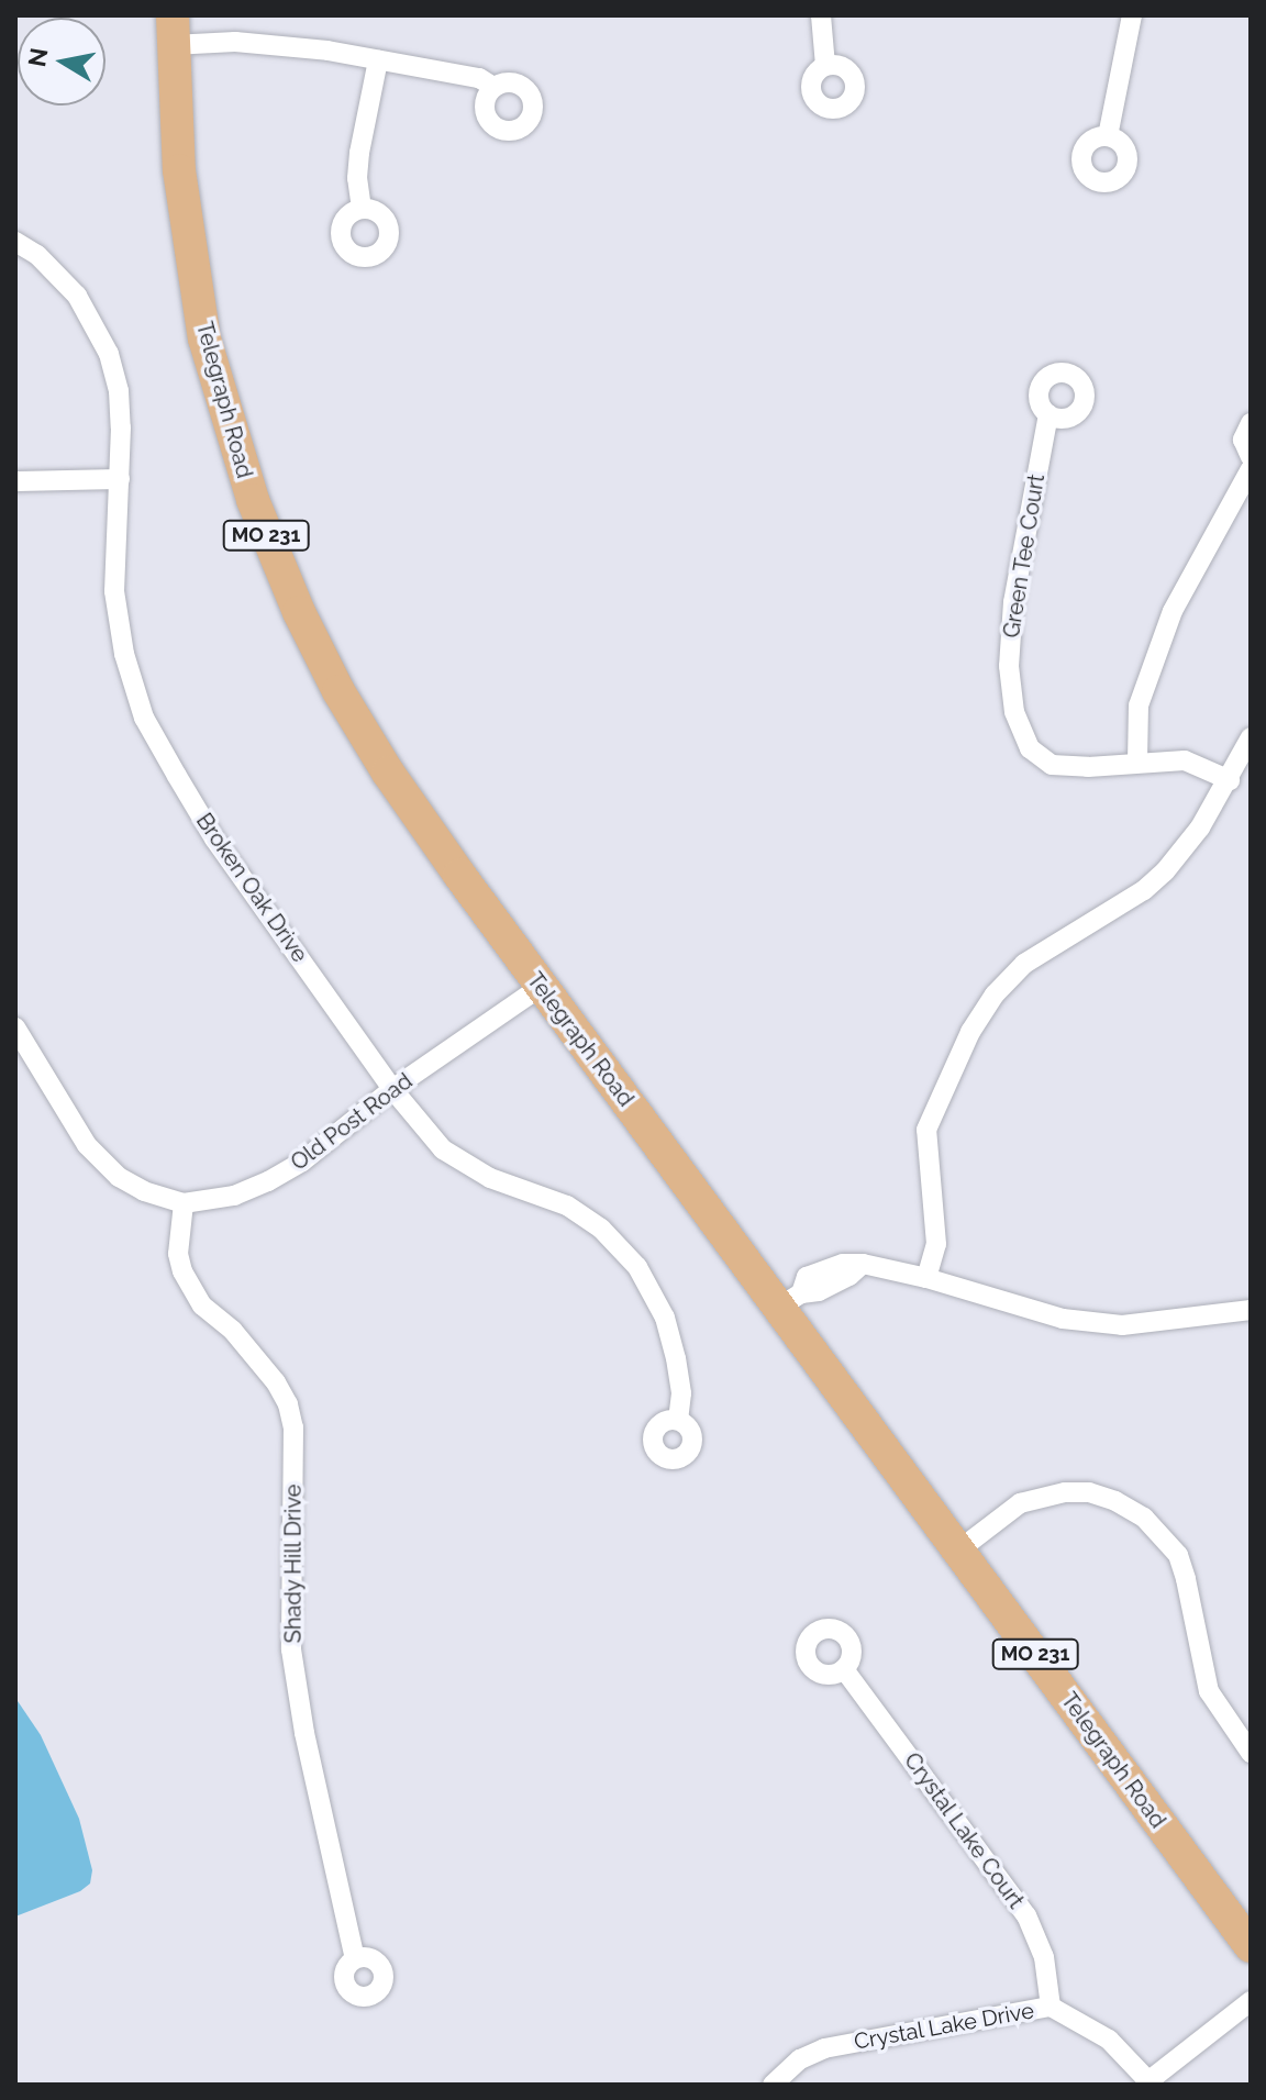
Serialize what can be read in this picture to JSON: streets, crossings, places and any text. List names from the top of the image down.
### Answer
{
  "streets": {
    "main road": ["Telegraph Road", "MO 231"],
    "street": [
      "Green Tee Court",
      "Broken Oak Drive",
      "Old Post Road",
      "Shady Hill Drive",
      "Crystal Lake Court",
      "Crystal Lake Drive"
    ]
  },
  "crossings": [
    ["Telegraph Road", "Old Post Road"],
    ["Broken Oak Drive", "Old Post Road"],
    ["Old Post Road", "Shady Hill Drive"],
    ["Crystal Lake Court", "Crystal Lake Drive"]
  ],
  "north": "left"
}
